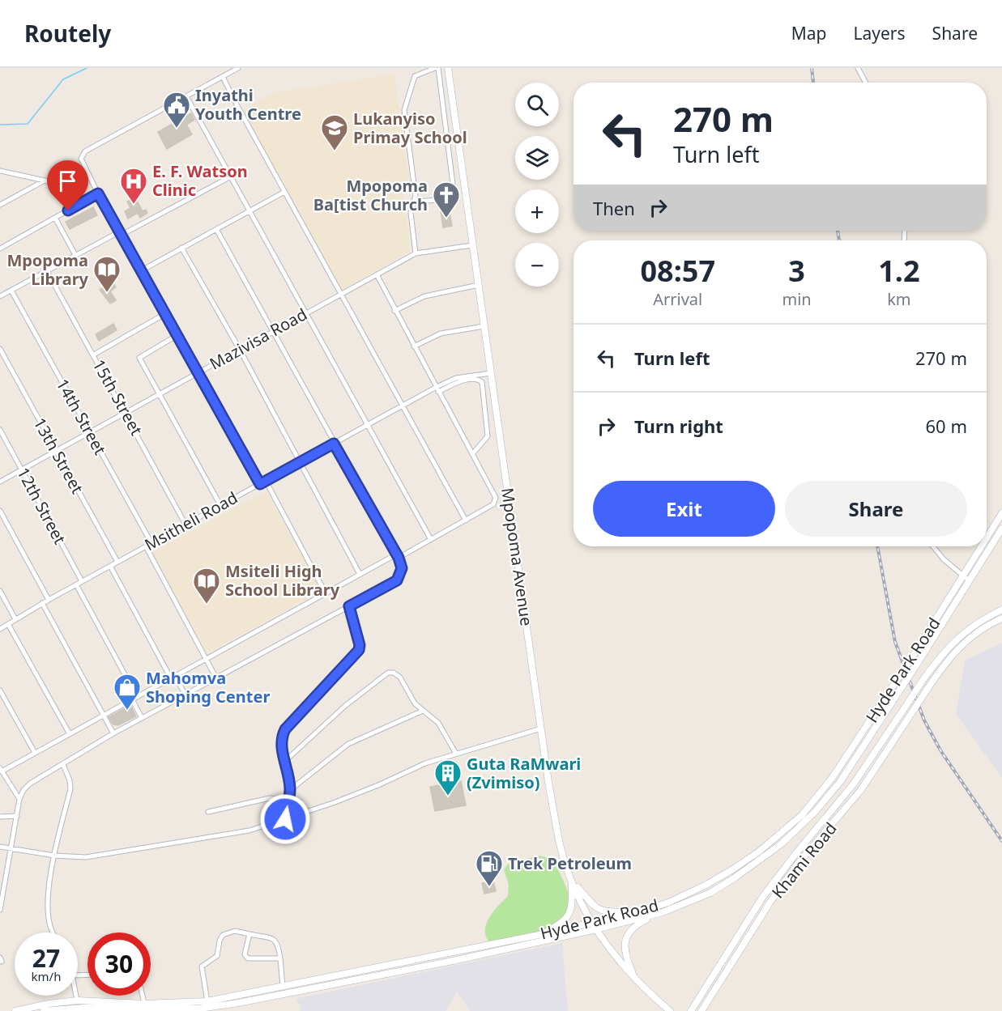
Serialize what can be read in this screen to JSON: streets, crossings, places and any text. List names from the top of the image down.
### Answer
{
  "streets": {
    "street": [
      "Mazivisa Road",
      "15th Street",
      "14th Street",
      "13th Street",
      "12th Street",
      "Msitheli Road",
      "Mpopoma Avenue",
      "Hyde Park Road",
      "Khami Road"
    ]
  },
  "crossings": [
    ["Mazivisa Road", "15th Street"],
    ["Mazivisa Road", "14th Street"],
    ["Mazivisa Road", "13th Street"],
    ["Mazivisa Road", "12th Street"],
    ["Mazivisa Road", "Mpopoma Avenue"],
    ["15th Street", "Msitheli Road"],
    ["14th Street", "Msitheli Road"],
    ["13th Street", "Msitheli Road"],
    ["12th Street", "Msitheli Road"],
    ["Msitheli Road", "Mpopoma Avenue"],
    ["Mpopoma Avenue", "Hyde Park Road"]
  ],
  "places": {
    "public building": ["Inyathi Youth Centre"],
    "school or university": ["Lukanyiso Primay School"],
    "hospital": ["E. F. Watson Clinic"],
    "church": ["Mpopoma Ba[tist Church"],
    "library": ["Mpopoma Library", "Msiteli High School Library"],
    "shop": ["Mahomva Shoping Center"],
    "building": ["Guta RaMwari (Zvimiso)"],
    "fuel station": ["Trek Petroleum"]
  },
  "page": {
    "header": "Routely",
    "nav": ["Map", "Layers", "Share"],
    "map_buttons": ["+", "−"],
    "turn": ["270 m", "Turn left"],
    "then": "Then",
    "eta": [
      "08:57",
      "Arrival",
      "3",
      "min",
      "1.2",
      "km"
    ],
    "list": [
      {
        "name": "Turn left",
        "value": "270 m"
      },
      {
        "name": "Turn right",
        "value": "60 m"
      }
    ],
    "buttons": ["Exit", "Share"],
    "speed": "27 km/h",
    "limit": "30"
  }
}
